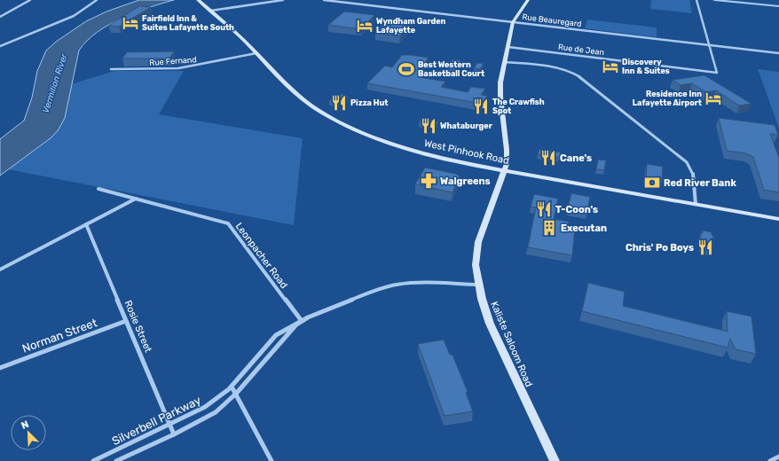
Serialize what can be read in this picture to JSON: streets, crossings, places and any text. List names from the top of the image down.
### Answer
{
  "streets": {
    "main road": ["West Pinhook Road", "Kaliste Saloom Road"],
    "street": [
      "Rue Beauregard",
      "Rue de Jean",
      "Rue Fernand",
      "Leonpacher Road",
      "Rosie Street",
      "Norman Street",
      "Silverbell Parkway"
    ]
  },
  "crossings": [
    ["Rue Beauregard", "Rue de Jean"],
    ["Rue Beauregard", "Kaliste Saloom Road"],
    ["Rue de Jean", "Kaliste Saloom Road"],
    ["Rue Fernand", "West Pinhook Road"],
    ["West Pinhook Road", "Kaliste Saloom Road"],
    ["Leonpacher Road", "Silverbell Parkway"],
    ["Rosie Street", "Norman Street"],
    ["Rosie Street", "Silverbell Parkway"],
    ["Kaliste Saloom Road", "Silverbell Parkway"]
  ],
  "water": ["Vermilion River"],
  "places": {
    "hotel": [
      "Fairfield Inn & Suites Lafayette South",
      "Wyndham Garden Lafayette",
      "Discovery Inn & Suites",
      "Residence Inn Lafayette Airport"
    ],
    "sports": ["Best Western Basketball Court"],
    "restaurant": [
      "Pizza Hut",
      "The Crawfish Spot",
      "Whataburger",
      "Cane's",
      "T-Coon's",
      "Chris' Po Boys"
    ],
    "pharmacy": ["Walgreens"],
    "bank": ["Red River Bank"],
    "building": ["Executan"]
  },
  "north": "top left"
}
